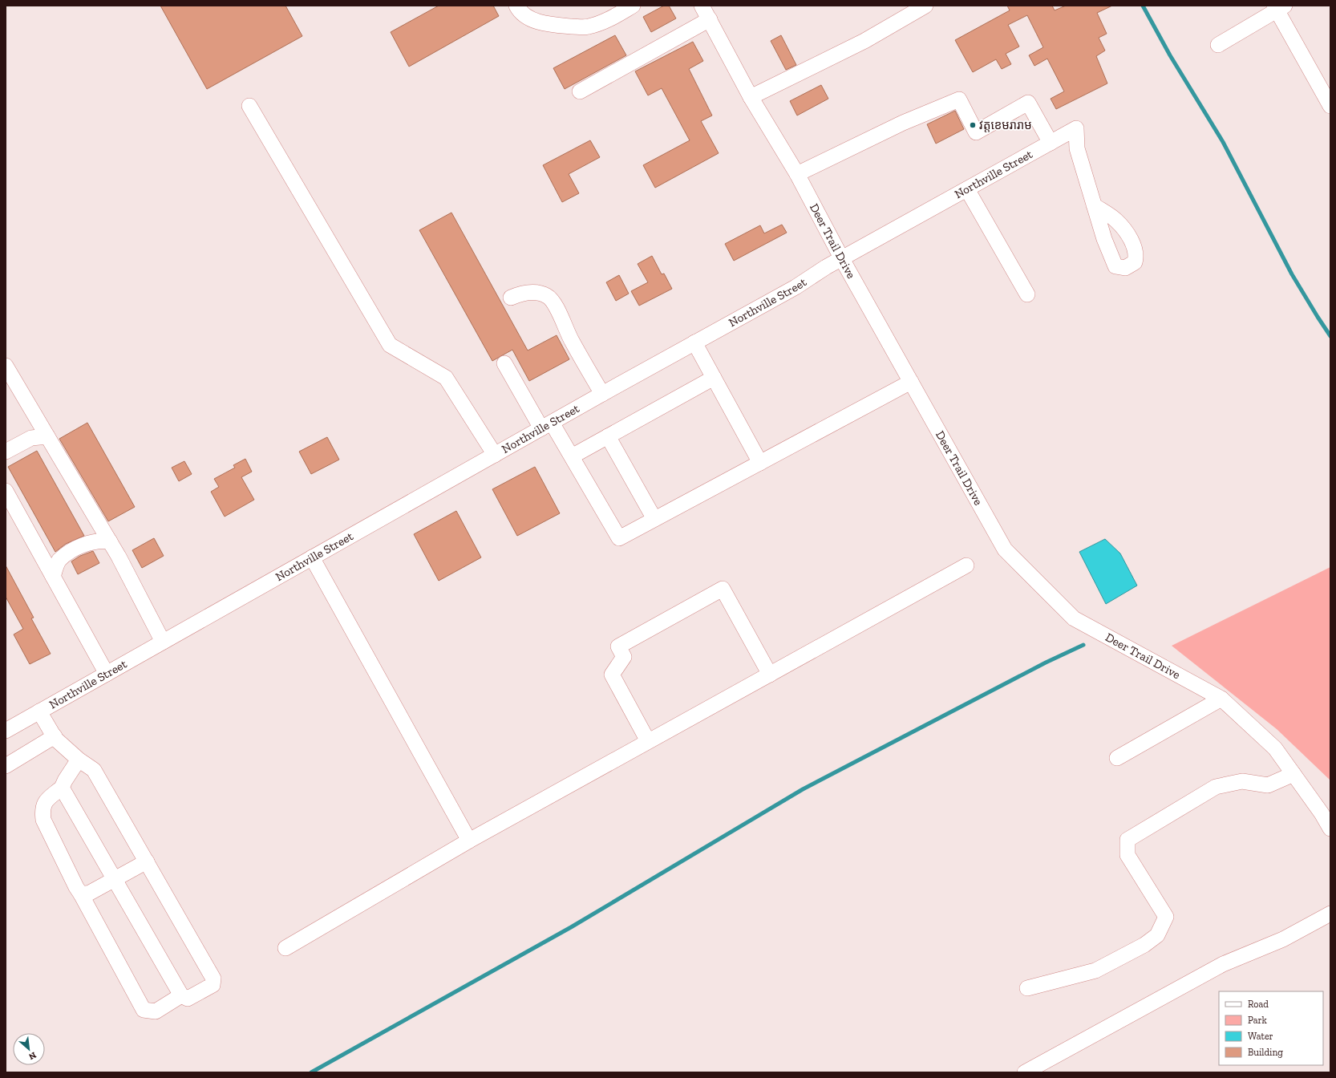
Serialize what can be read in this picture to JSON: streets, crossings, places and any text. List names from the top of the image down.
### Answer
{
  "streets": {
    "street": ["Northville Street", "Deer Trail Drive"]
  },
  "crossings": [
    ["Northville Street", "Deer Trail Drive"]
  ],
  "places": ["វត្តខេមរារាម"],
  "legend": [
    "Road",
    "Park",
    "Water",
    "Building"
  ],
  "north": "bottom right"
}
